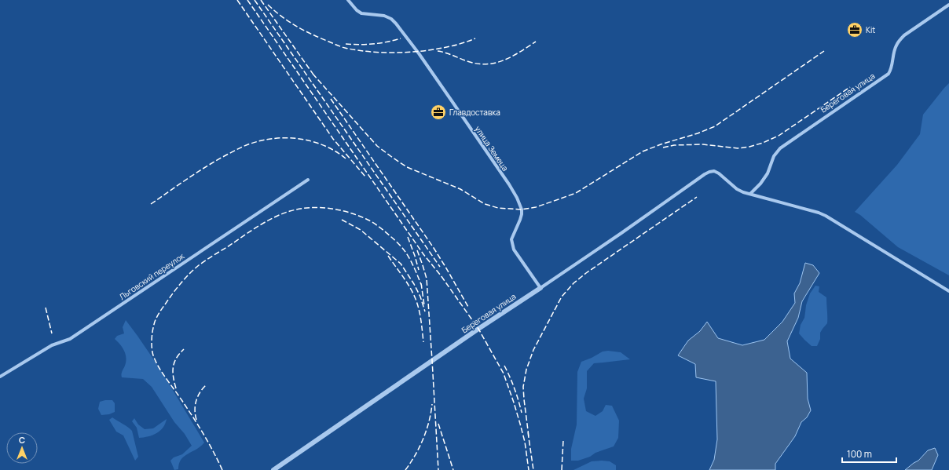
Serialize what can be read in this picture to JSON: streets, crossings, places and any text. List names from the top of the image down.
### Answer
{
  "streets": {
    "street": ["Береговая улица", "улица Земеца", "Льговский переулок"]
  },
  "crossings": [
    ["Береговая улица", "улица Земеца"]
  ],
  "places": {
    "office": ["Kit", "Главдоставка"]
  },
  "scale_bar": "100 m",
  "north": "top"
}
